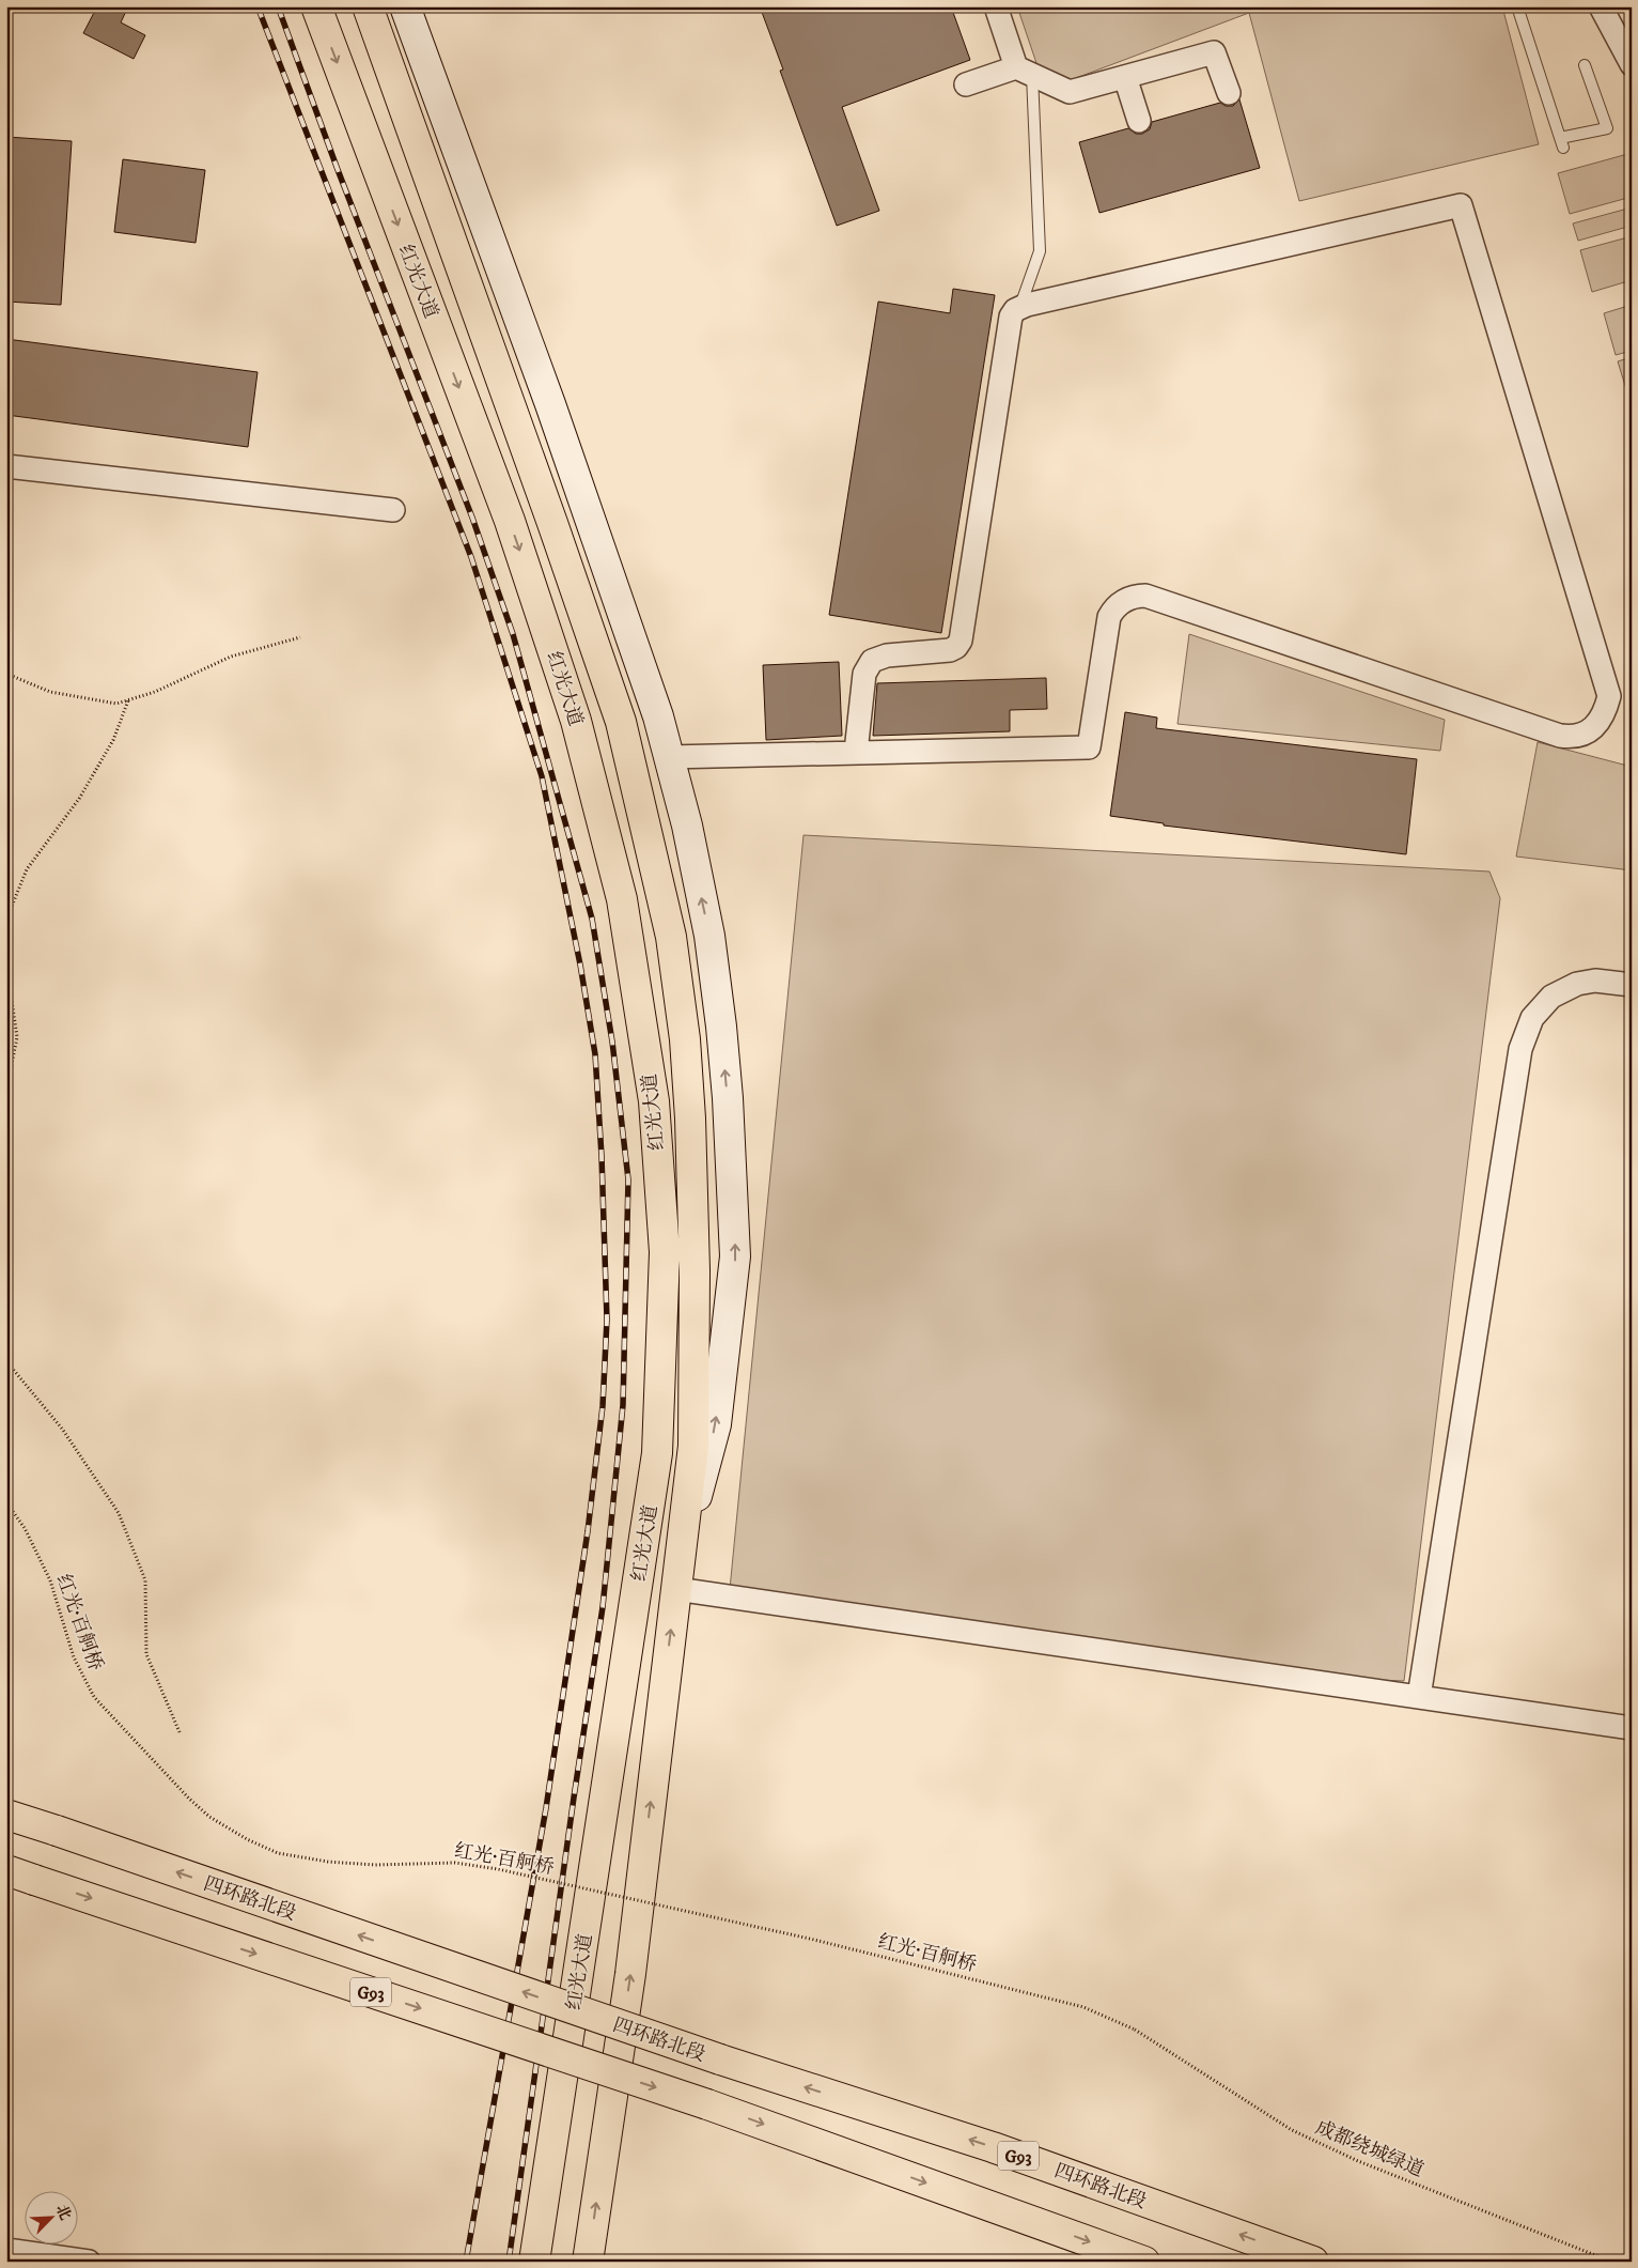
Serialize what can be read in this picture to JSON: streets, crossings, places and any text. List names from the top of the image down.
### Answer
{
  "streets": {
    "highway": ["红光大道", "四环路北段", "G93"],
    "path": ["红光·百舸桥", "成都绕城绿道"]
  },
  "crossings": [
    ["红光·百舸桥", "成都绕城绿道"]
  ],
  "north": "top right"
}
